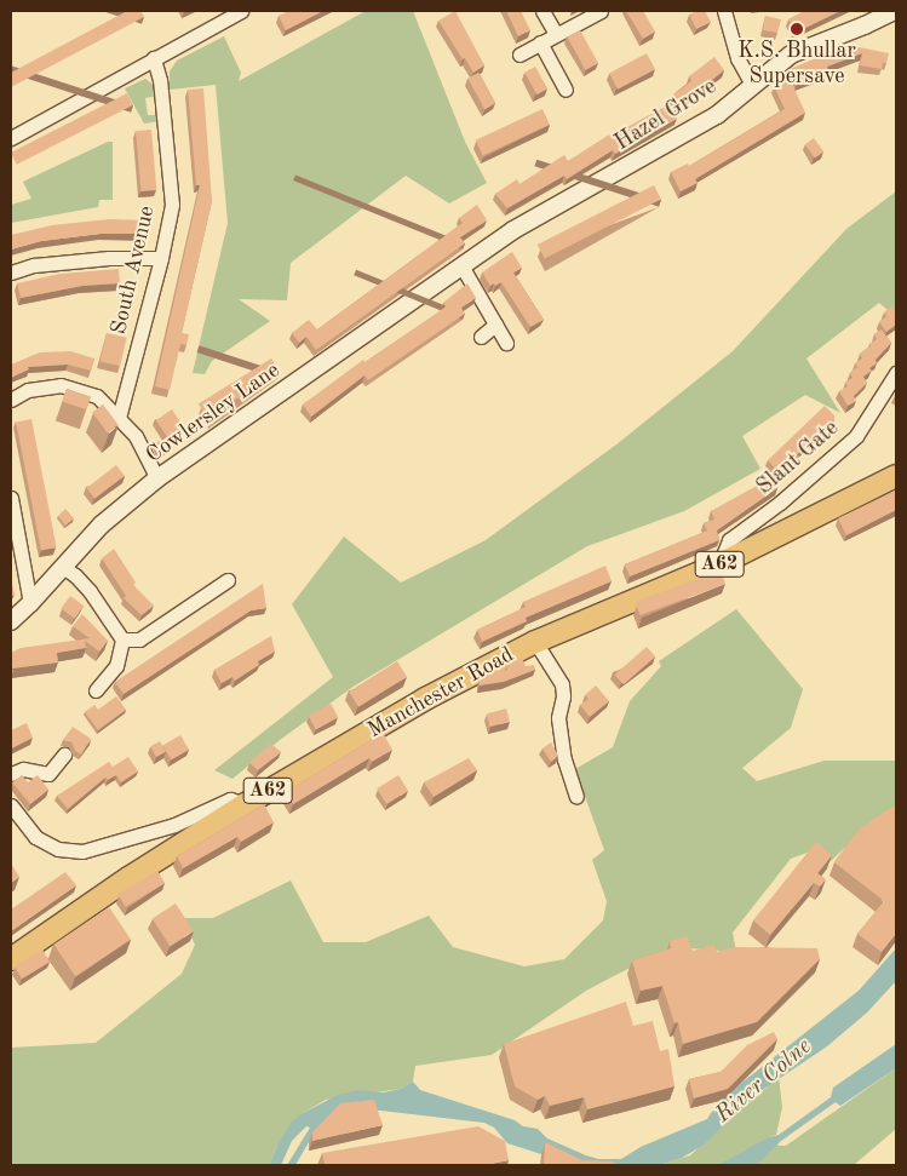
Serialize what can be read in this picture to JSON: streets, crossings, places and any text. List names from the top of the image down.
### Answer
{
  "streets": {
    "main road": ["A62", "Manchester Road"],
    "street": [
      "Hazel Grove",
      "South Avenue",
      "Cowlersley Lane",
      "Slant Gate"
    ]
  },
  "crossings": [
    ["Hazel Grove", "Cowlersley Lane"],
    ["Slant Gate", "Manchester Road"]
  ],
  "water": ["River Colne"],
  "places": ["K.S. Bhullar Supersave"]
}
